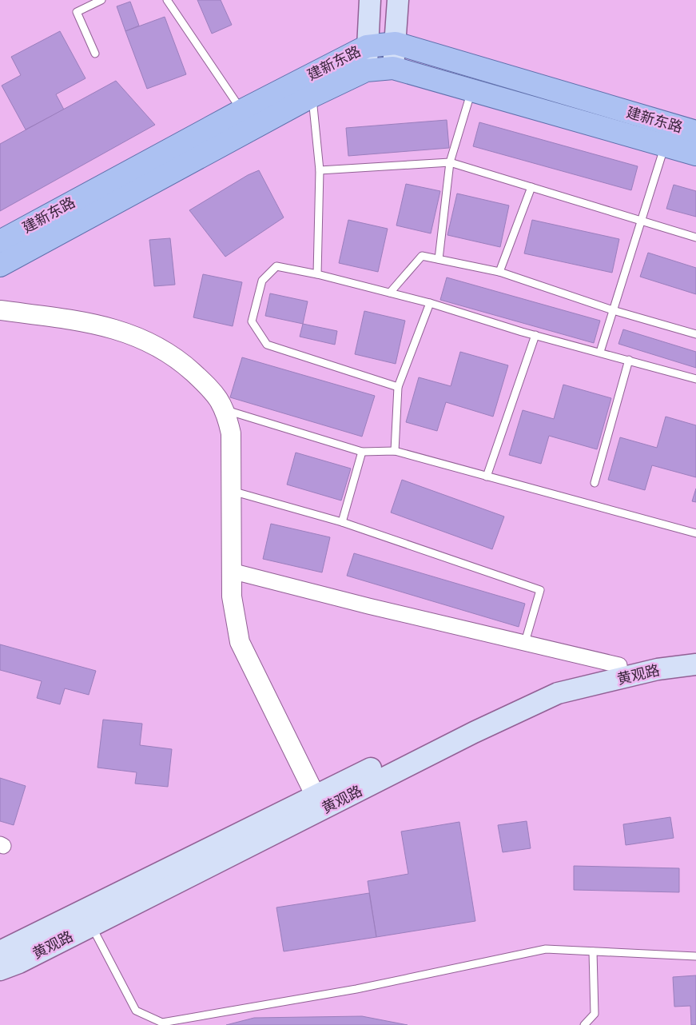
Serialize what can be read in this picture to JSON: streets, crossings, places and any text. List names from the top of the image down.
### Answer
{
  "streets": {
    "main road": ["建新东路", "黄观路"]
  }
}
